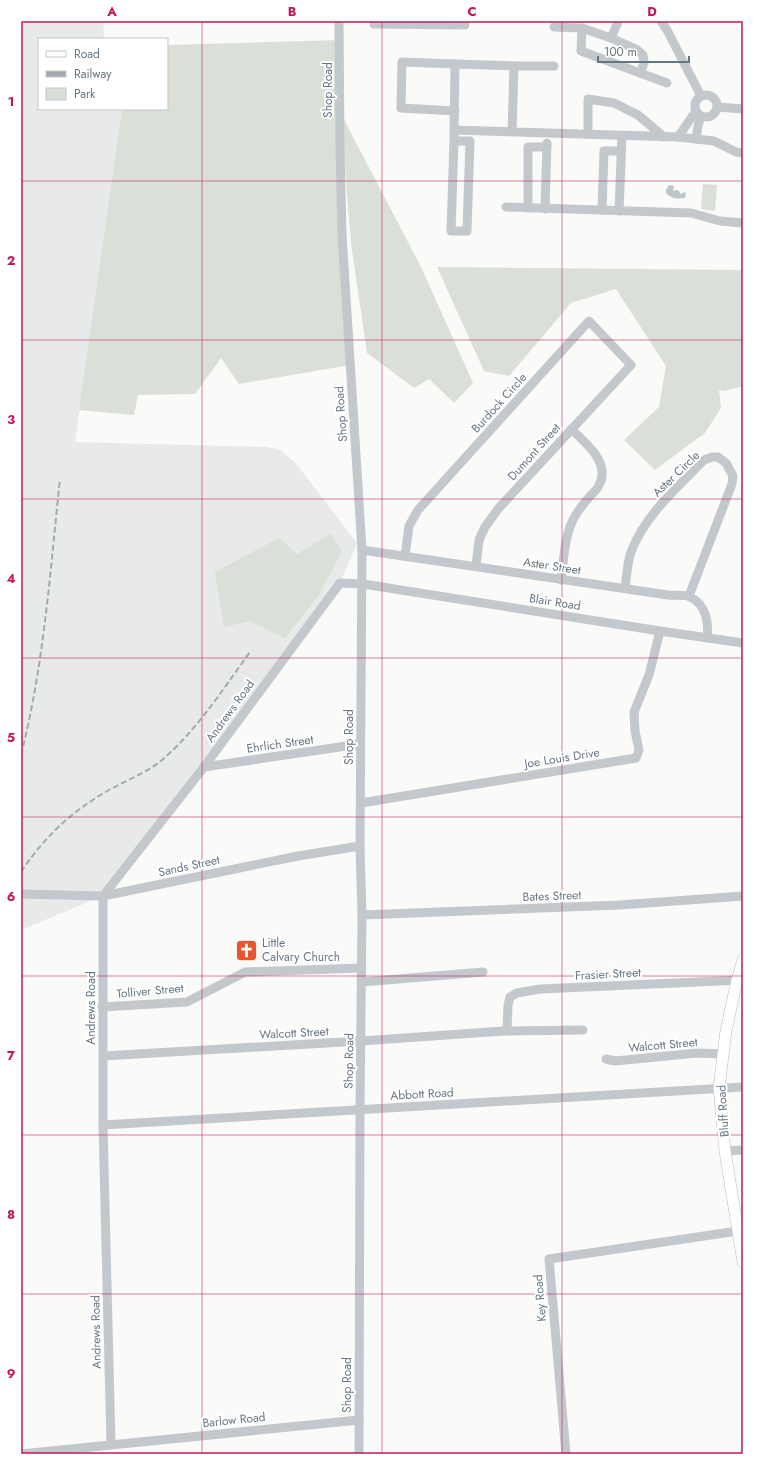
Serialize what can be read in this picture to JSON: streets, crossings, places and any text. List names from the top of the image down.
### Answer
{
  "streets": {
    "main road": ["Bluff Road"],
    "street": [
      "Shop Road",
      "Burdock Circle",
      "Dumont Street",
      "Aster Circle",
      "Aster Street",
      "Blair Road",
      "Andrews Road",
      "Ehrlich Street",
      "Joe Louis Drive",
      "Sands Street",
      "Bates Street",
      "Frasier Street",
      "Tolliver Street",
      "Walcott Street",
      "Abbott Road",
      "Key Road",
      "Barlow Road"
    ]
  },
  "crossings": [
    ["Shop Road", "Aster Street"],
    ["Shop Road", "Blair Road"],
    ["Shop Road", "Andrews Road"],
    ["Shop Road", "Ehrlich Street"],
    ["Shop Road", "Joe Louis Drive"],
    ["Shop Road", "Sands Street"],
    ["Shop Road", "Bates Street"],
    ["Shop Road", "Tolliver Street"],
    ["Shop Road", "Walcott Street"],
    ["Shop Road", "Abbott Road"],
    ["Shop Road", "Barlow Road"],
    ["Burdock Circle", "Dumont Street"],
    ["Burdock Circle", "Aster Street"],
    ["Dumont Street", "Aster Street"],
    ["Aster Circle", "Aster Street"],
    ["Blair Road", "Andrews Road"],
    ["Blair Road", "Joe Louis Drive"],
    ["Andrews Road", "Ehrlich Street"],
    ["Andrews Road", "Sands Street"],
    ["Andrews Road", "Tolliver Street"],
    ["Andrews Road", "Walcott Street"],
    ["Andrews Road", "Abbott Road"],
    ["Andrews Road", "Barlow Road"],
    ["Frasier Street", "Walcott Street"],
    ["Frasier Street", "Bluff Road"],
    ["Walcott Street", "Bluff Road"],
    ["Abbott Road", "Bluff Road"],
    ["Bluff Road", "Key Road"]
  ],
  "places": {
    "church": ["Little Calvary Church"]
  },
  "legend": ["Road", "Railway", "Park"],
  "scale_bar": "100 m",
  "grid": {
    "columns": [
      "A",
      "B",
      "C",
      "D"
    ],
    "rows": [
      "1",
      "2",
      "3",
      "4",
      "5",
      "6",
      "7",
      "8",
      "9"
    ]
  }
}
